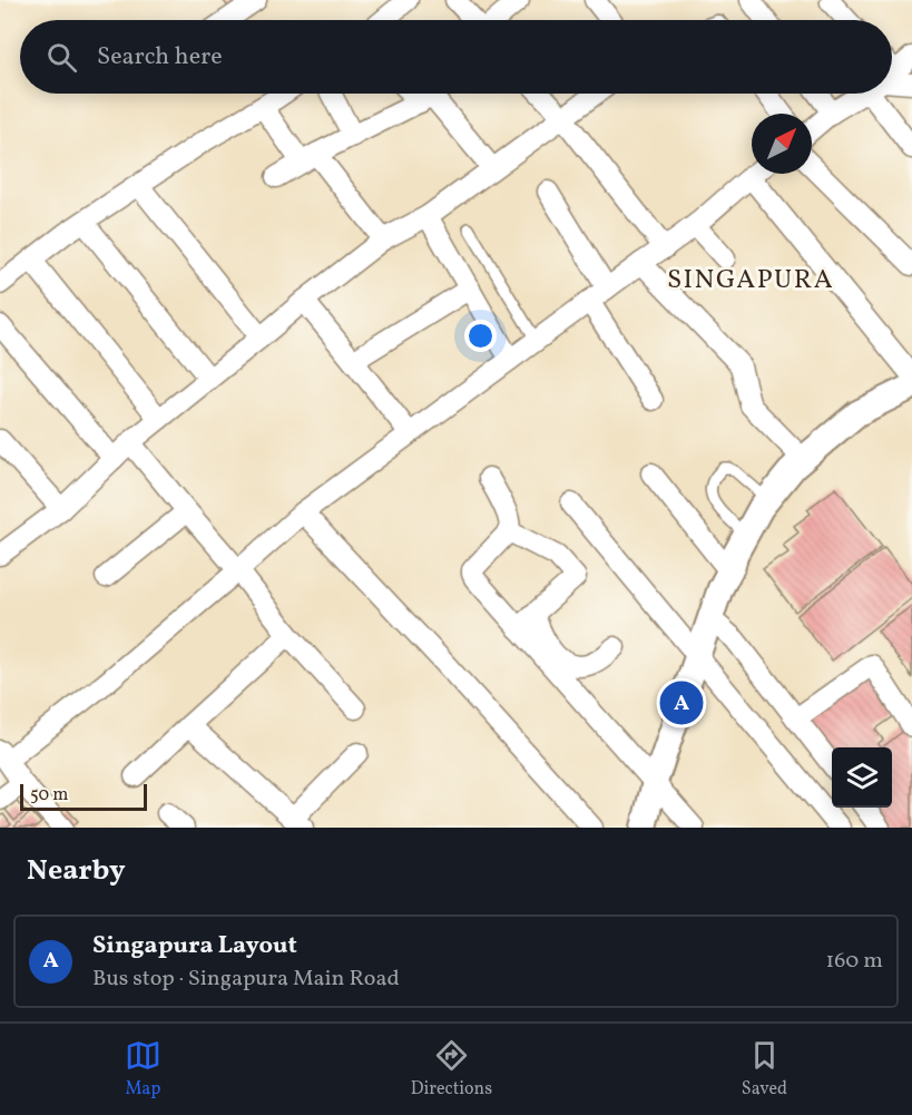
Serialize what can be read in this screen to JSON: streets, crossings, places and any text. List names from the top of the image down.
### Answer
{
  "districts": ["SINGAPURA"],
  "scale_bar": "50 m",
  "north": "top right",
  "page": {
    "search": "Search here",
    "pins": "A",
    "scale": "50 m",
    "heading": "Nearby",
    "list": [
      {
        "mark": "A",
        "name": "Singapura Layout",
        "note": "Bus stop · Singapura Main Road",
        "value": "160 m"
      }
    ],
    "nav": ["Map", "Directions", "Saved"]
  }
}
